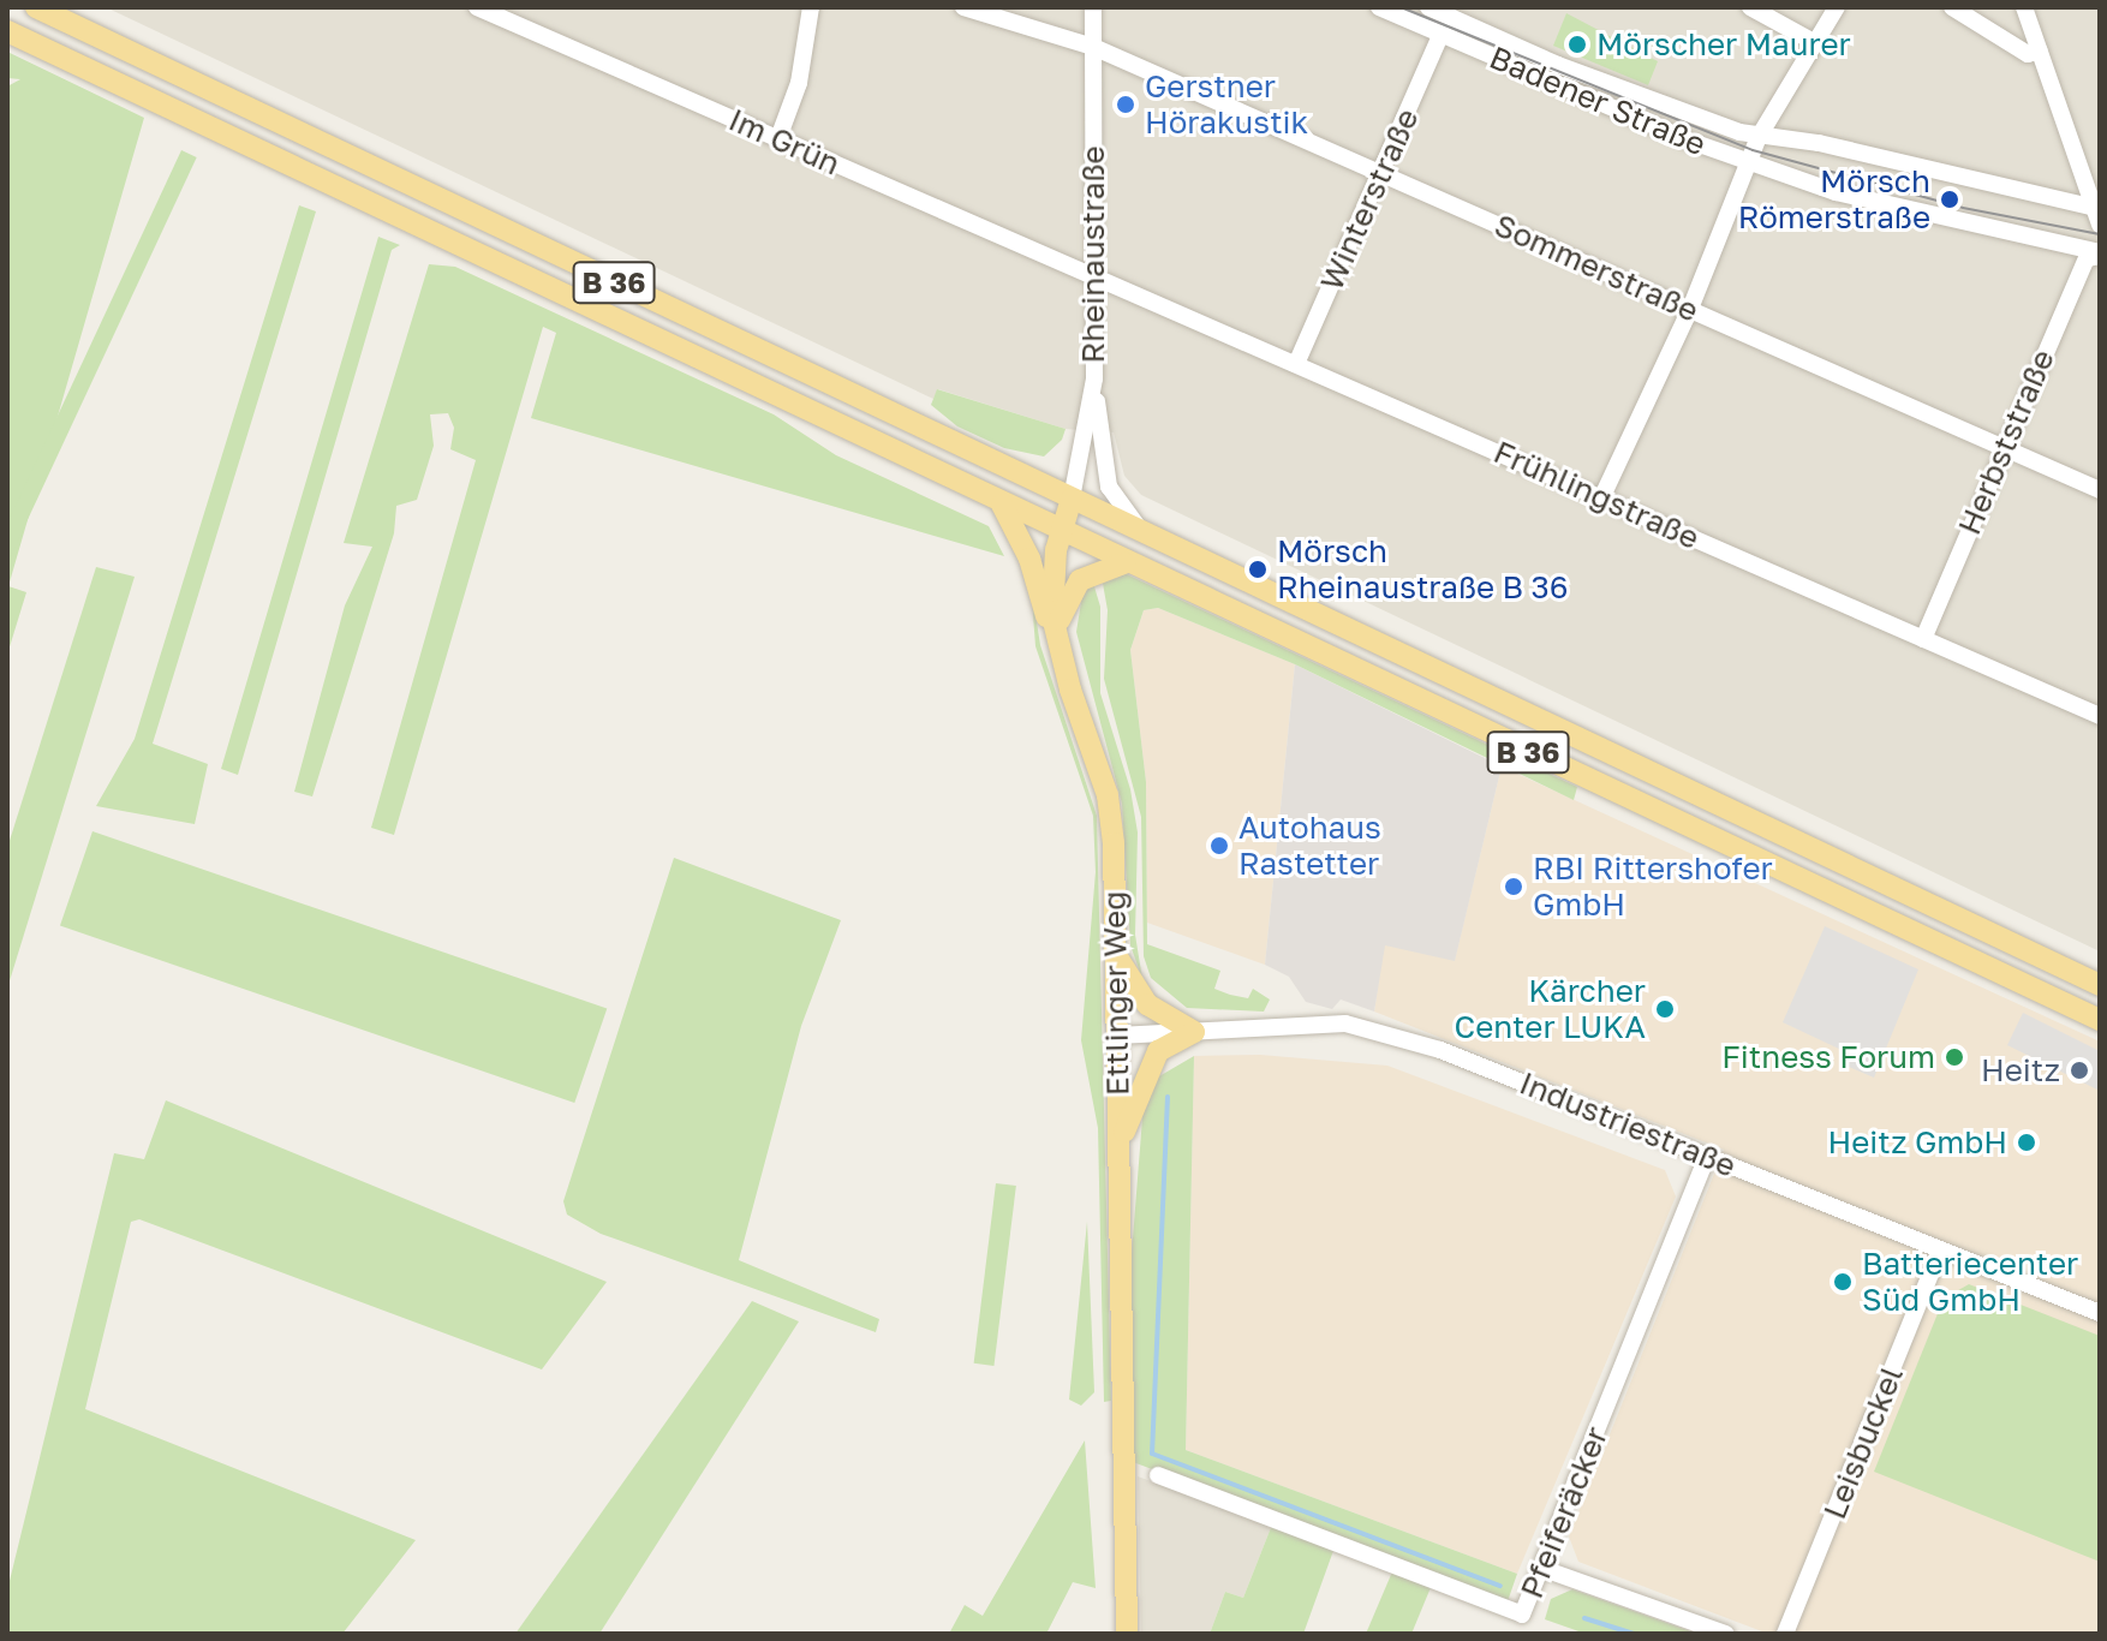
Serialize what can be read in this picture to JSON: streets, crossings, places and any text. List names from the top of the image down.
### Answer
{
  "streets": {
    "main road": ["B 36", "Ettlinger Weg"],
    "street": [
      "Badener Straße",
      "Im Grün",
      "Winterstraße",
      "Rheinaustraße",
      "Sommerstraße",
      "Herbststraße",
      "Frühlingstraße",
      "Industriestraße",
      "Leisbuckel",
      "Pfeiferäcker"
    ]
  },
  "crossings": [
    ["Badener Straße", "Winterstraße"],
    ["Badener Straße", "Herbststraße"],
    ["Im Grün", "Rheinaustraße"],
    ["Im Grün", "Frühlingstraße"],
    ["Winterstraße", "Sommerstraße"],
    ["Winterstraße", "Frühlingstraße"],
    ["Rheinaustraße", "Sommerstraße"],
    ["Rheinaustraße", "B 36"],
    ["Rheinaustraße", "Frühlingstraße"],
    ["Rheinaustraße", "Ettlinger Weg"],
    ["Sommerstraße", "Herbststraße"],
    ["B 36", "Ettlinger Weg"],
    ["Herbststraße", "Frühlingstraße"],
    ["Ettlinger Weg", "Industriestraße"],
    ["Industriestraße", "Leisbuckel"],
    ["Industriestraße", "Pfeiferäcker"]
  ],
  "places": [
    "Mörscher Maurer",
    "Gerstner Hörakustik",
    "Mörsch Römerstraße",
    "Mörsch Rheinaustraße B 36",
    "Autohaus Rastetter",
    "RBI Rittershofer GmbH",
    "Kärcher Center LUKA",
    "Fitness Forum",
    "Heitz",
    "Heitz GmbH",
    "Batteriecenter Süd GmbH"
  ]
}
